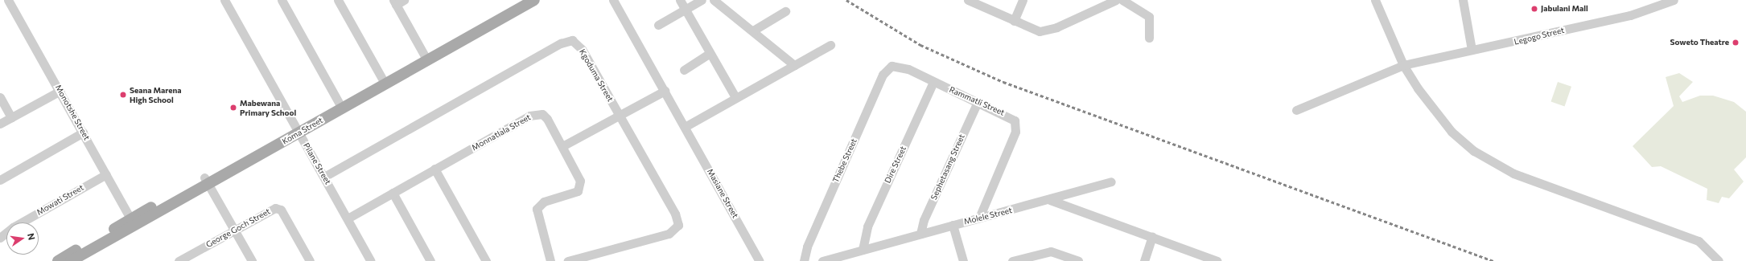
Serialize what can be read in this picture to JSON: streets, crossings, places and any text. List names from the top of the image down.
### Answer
{
  "streets": {
    "main road": ["Koma Street"],
    "street": [
      "Legogo Street",
      "Kgoduma Street",
      "Rammatli Street",
      "Monotshe Street",
      "Monnatlala Street",
      "Thebe Street",
      "Pilane Street",
      "Dire Street",
      "Sephetasang Street",
      "Masiane Street",
      "Mowati Street",
      "Molele Street",
      "George Goch Street"
    ]
  },
  "crossings": [
    ["Kgoduma Street", "Pilane Street"],
    ["Rammatli Street", "Thebe Street"],
    ["Rammatli Street", "Dire Street"],
    ["Rammatli Street", "Sephetasang Street"],
    ["Rammatli Street", "Molele Street"],
    ["Monotshe Street", "Koma Street"],
    ["Monotshe Street", "Mowati Street"],
    ["Koma Street", "Pilane Street"],
    ["Monnatlala Street", "Pilane Street"],
    ["Dire Street", "Molele Street"],
    ["Sephetasang Street", "Molele Street"]
  ],
  "places": [
    "Jabulani Mall",
    "Soweto Theatre",
    "Seana Marena High School",
    "Mabewana Primary School"
  ],
  "north": "right"
}
